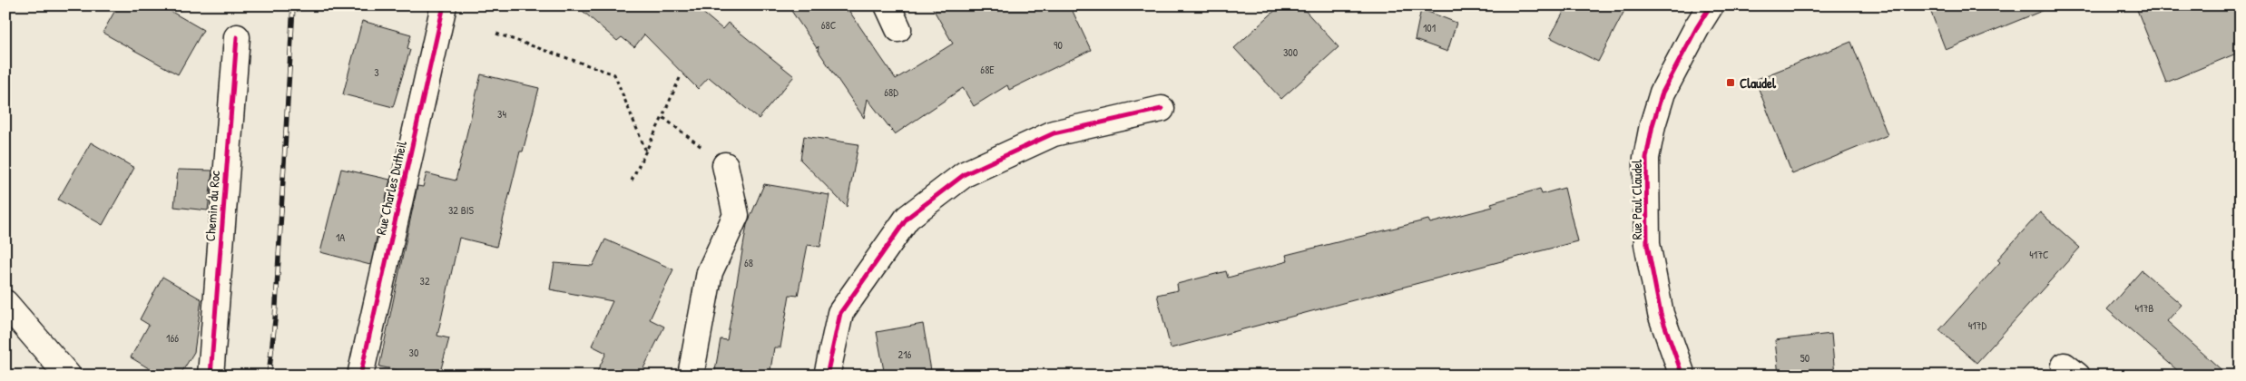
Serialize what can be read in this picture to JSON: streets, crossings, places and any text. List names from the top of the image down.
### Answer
{
  "streets": {
    "street": ["Rue Charles Dutheil", "Rue Paul Claudel", "Chemin du Roc"]
  },
  "places": {
    "transit": ["Claudel"]
  },
  "house_numbers": [
    "68C",
    "101",
    "90",
    "300",
    "68E",
    "3",
    "68D",
    "34",
    "32 BIS",
    "1A",
    "417C",
    "68",
    "32",
    "417B",
    "417D",
    "166",
    "30",
    "216",
    "50"
  ]
}
